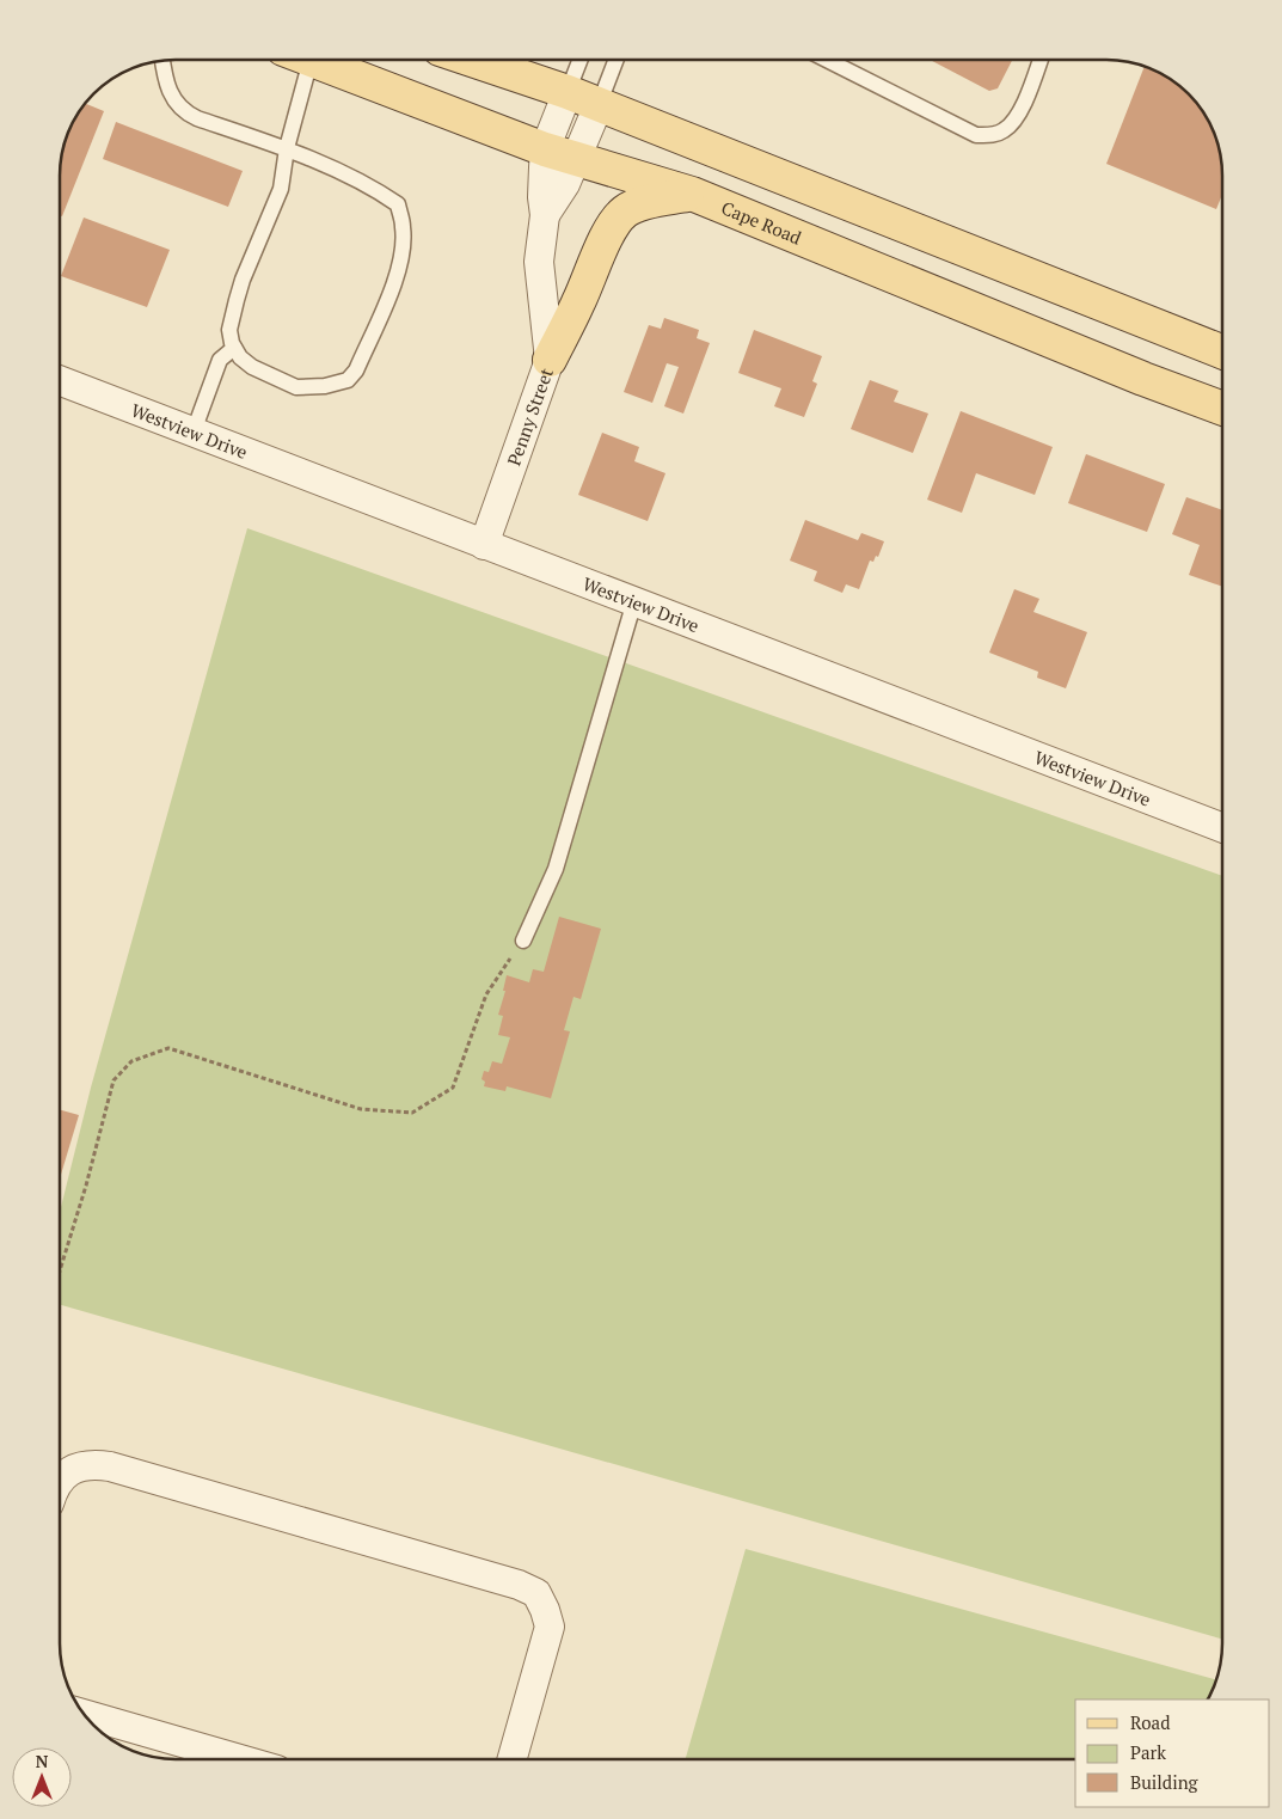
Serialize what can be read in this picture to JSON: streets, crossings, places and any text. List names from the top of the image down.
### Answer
{
  "streets": {
    "main road": ["Cape Road"],
    "street": ["Penny Street", "Westview Drive"]
  },
  "crossings": [
    ["Cape Road", "Penny Street"],
    ["Penny Street", "Westview Drive"]
  ],
  "legend": ["Road", "Park", "Building"],
  "north": "top"
}
